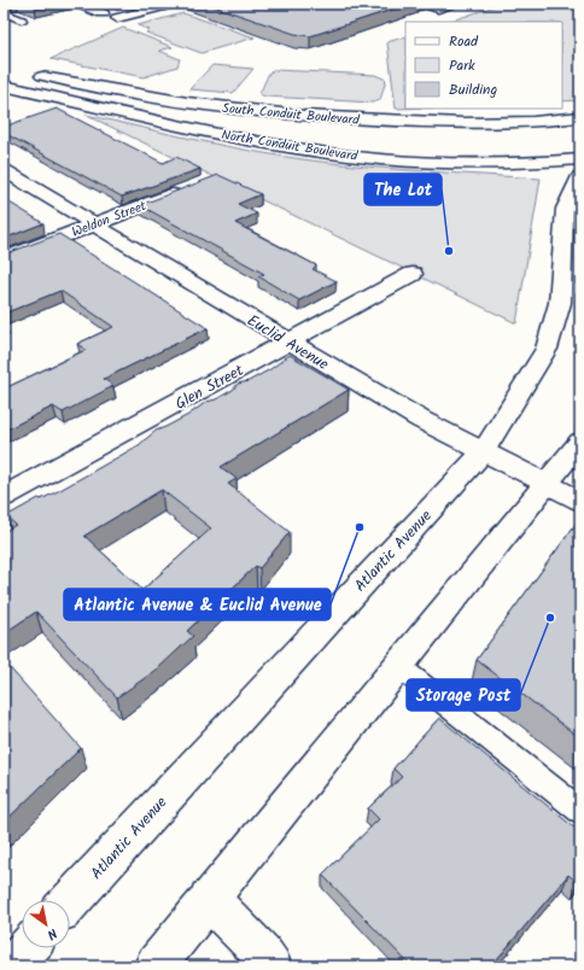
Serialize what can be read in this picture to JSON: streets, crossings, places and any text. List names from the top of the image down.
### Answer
{
  "streets": {
    "main road": [
      "South Conduit Boulevard",
      "North Conduit Boulevard",
      "Weldon Street",
      "Euclid Avenue",
      "Glen Street",
      "Atlantic Avenue"
    ]
  },
  "crossings": [
    ["Weldon Street", "Euclid Avenue"],
    ["Euclid Avenue", "Glen Street"],
    ["Euclid Avenue", "Atlantic Avenue"]
  ],
  "places": ["The Lot", "Atlantic Avenue & Euclid Avenue", "Storage Post"],
  "legend": ["Road", "Park", "Building"],
  "north": "bottom right"
}
